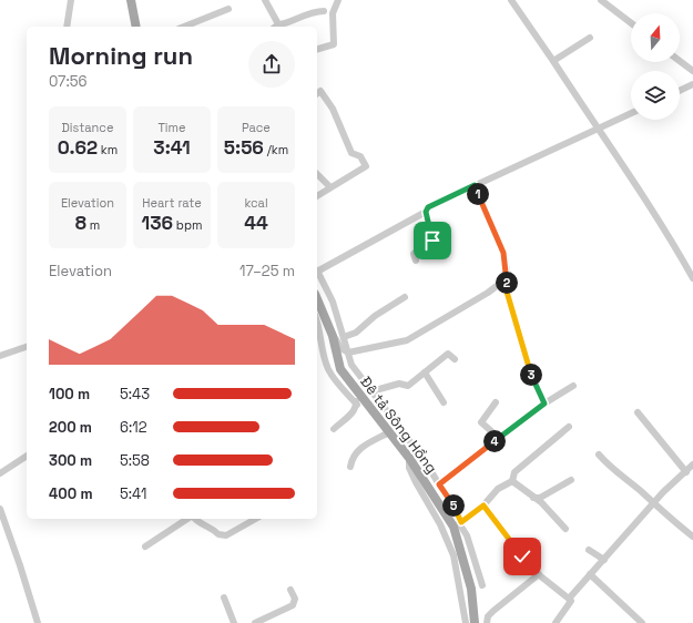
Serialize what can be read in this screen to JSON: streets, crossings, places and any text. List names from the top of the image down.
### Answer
{
  "streets": {
    "main road": ["Đê tả Sông Hồng"]
  },
  "north": "top",
  "page": {
    "heading": ["Morning run", "07:56"],
    "stats": [
      ["Distance", "0.62 km"],
      ["Time", "3:41"],
      ["Pace", "5:56 /km"],
      ["Elevation", "8 m"],
      ["Heart rate", "136 bpm"],
      ["kcal", "44"]
    ],
    "pins": [
      "1",
      "2",
      "3",
      "4",
      "5"
    ],
    "chart": ["Elevation", "17–25 m"],
    "list": [
      {
        "name": "100 m",
        "note": "5:43"
      },
      {
        "name": "200 m",
        "note": "6:12"
      },
      {
        "name": "300 m",
        "note": "5:58"
      },
      {
        "name": "400 m",
        "note": "5:41"
      }
    ]
  }
}
